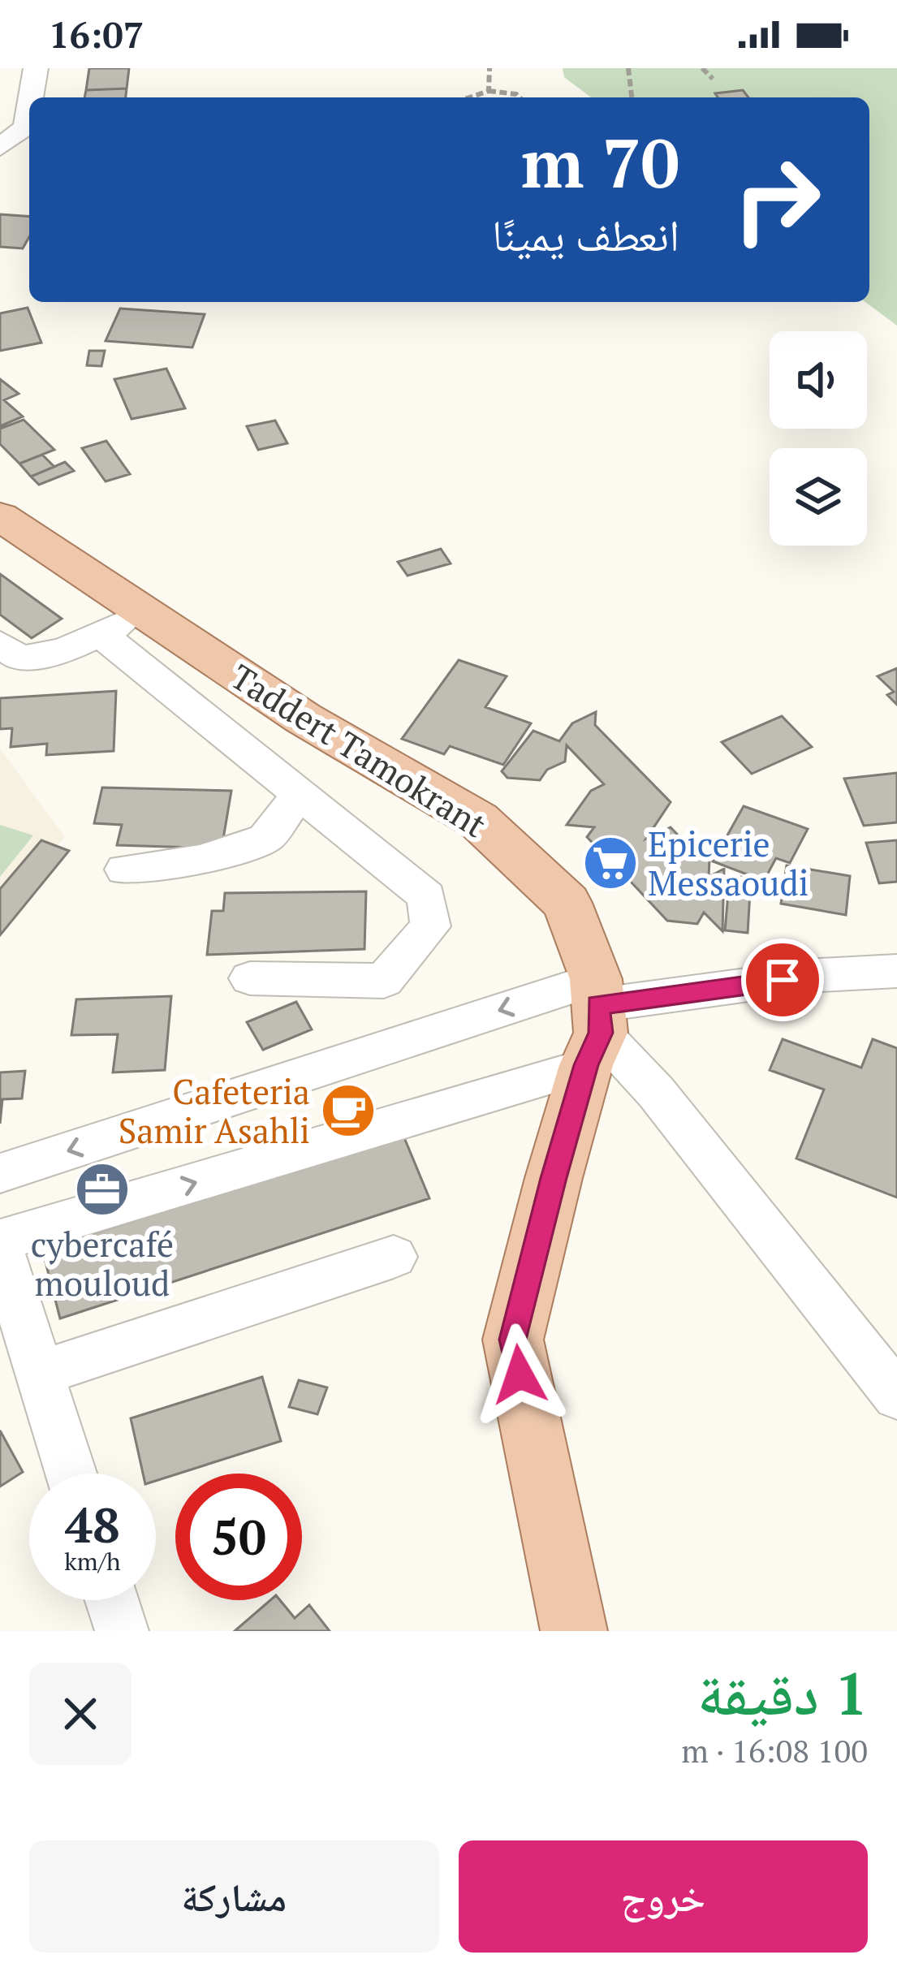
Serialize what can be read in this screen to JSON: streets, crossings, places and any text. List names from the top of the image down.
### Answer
{
  "streets": {
    "main road": ["Taddert Tamokrant"]
  },
  "places": {
    "supermarket": ["Epicerie Messaoudi"],
    "cafe": ["Cafeteria Samir Asahli"],
    "office": ["cybercafé mouloud"]
  },
  "page": {
    "status": "16:07",
    "turn": ["70 m", "انعطف يمينًا"],
    "speed": "48 km/h",
    "limit": "50",
    "heading": ["1 دقيقة", "100 m · 16:08"],
    "buttons": ["خروج", "مشاركة"]
  }
}
